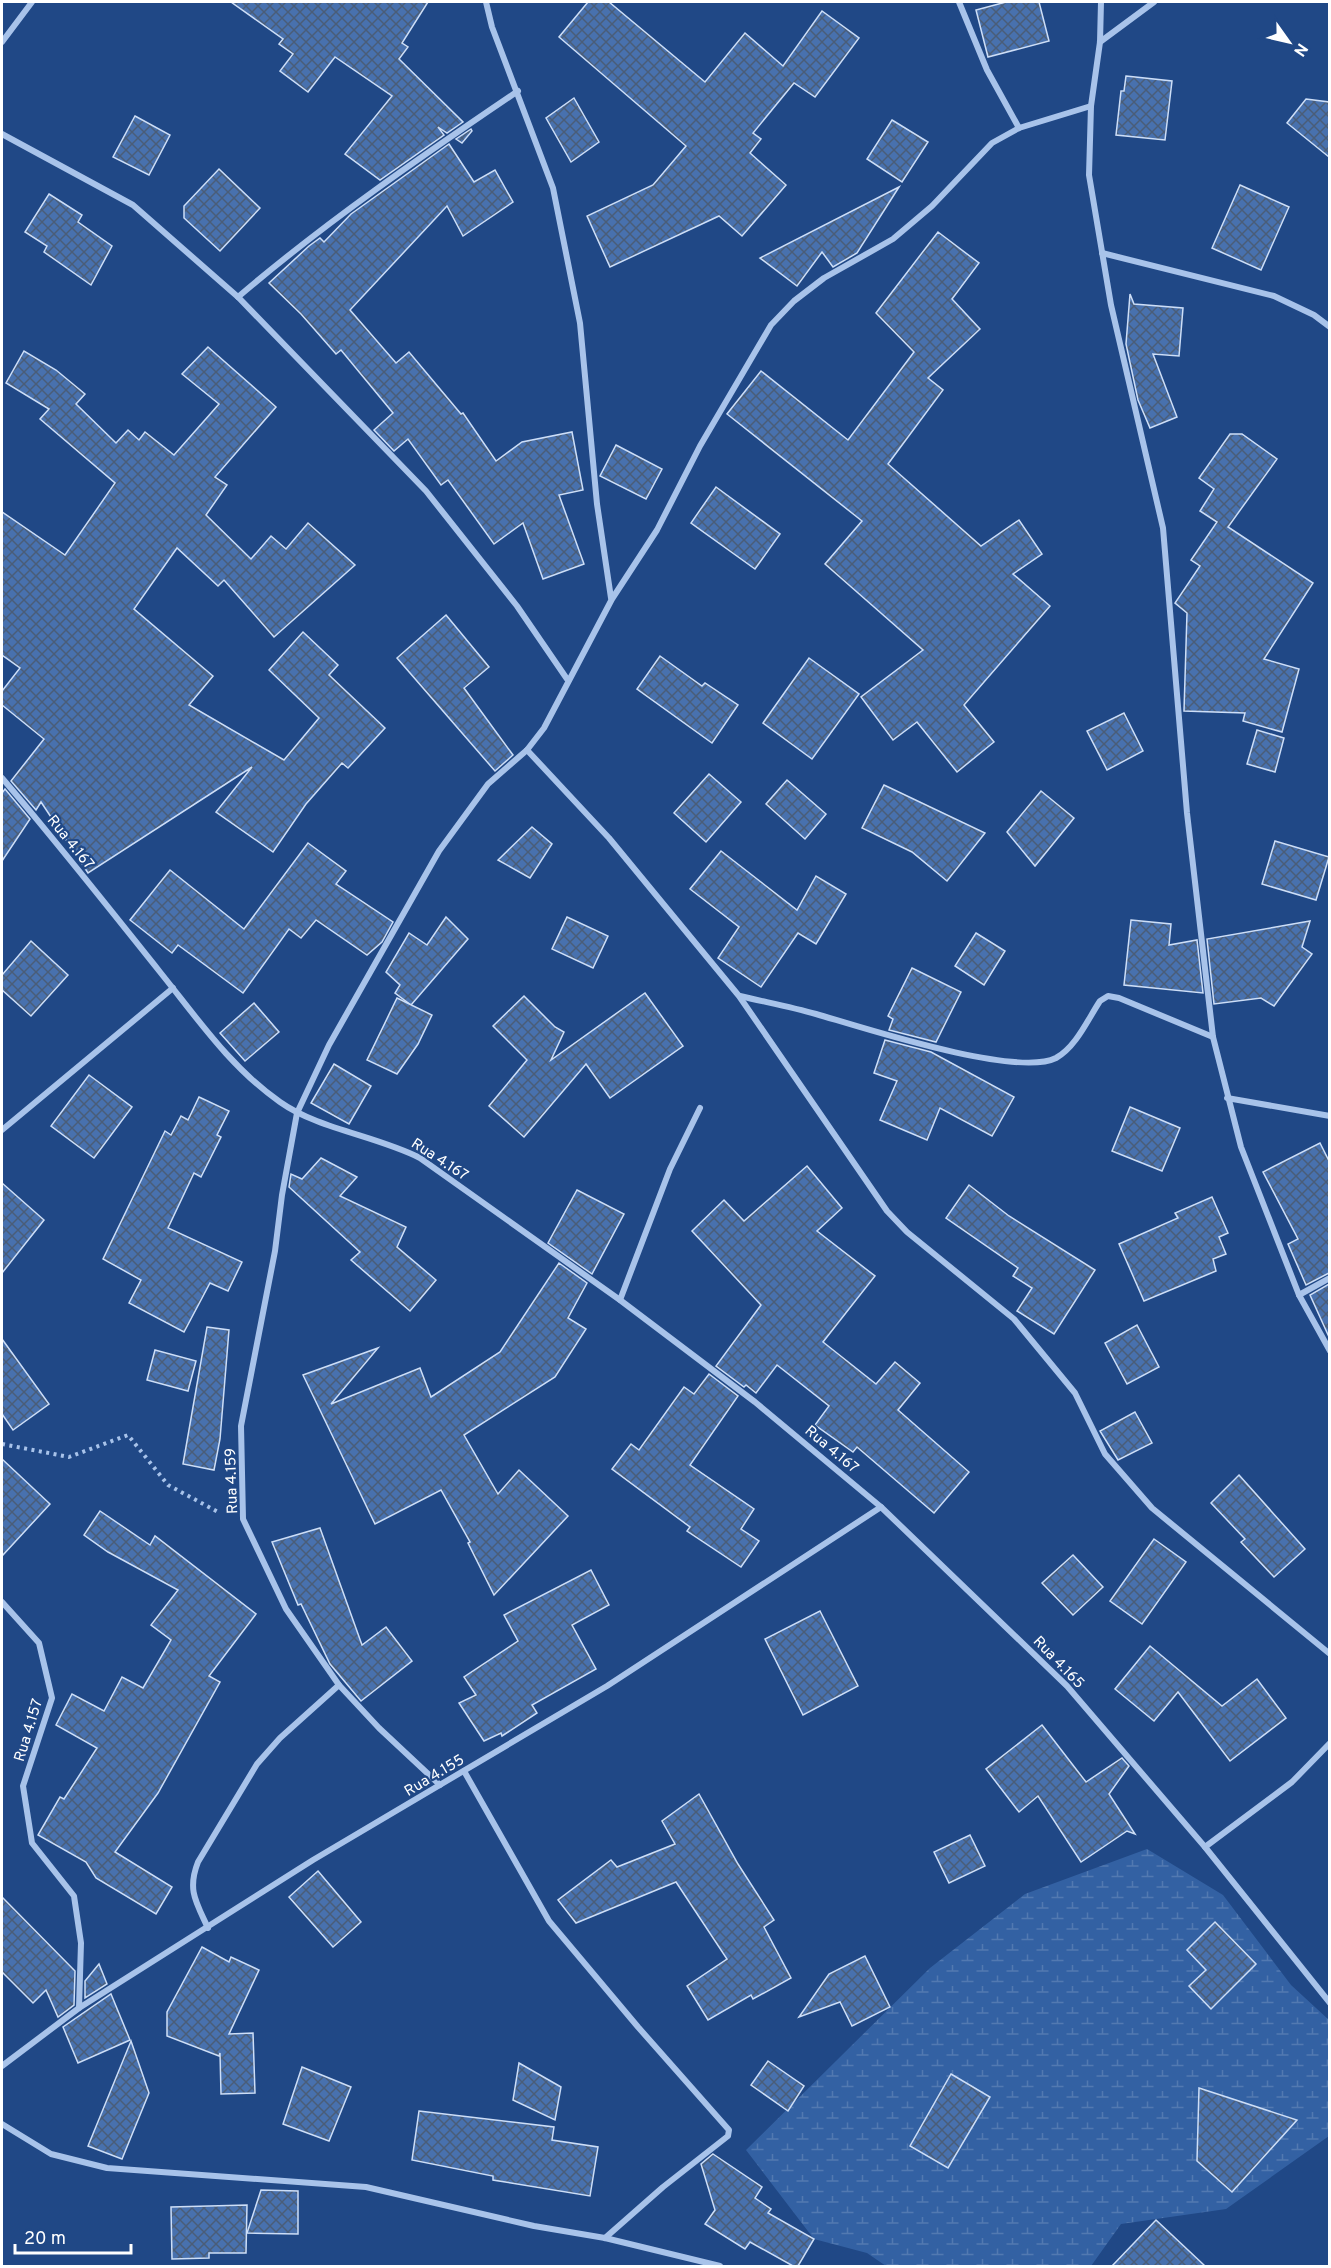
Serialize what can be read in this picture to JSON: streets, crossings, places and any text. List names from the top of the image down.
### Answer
{
  "streets": {
    "street": [
      "Rua 4.167",
      "Rua 4.159",
      "Rua 4.165",
      "Rua 4.157",
      "Rua 4.155"
    ]
  },
  "crossings": [
    ["Rua 4.167", "Rua 4.159"],
    ["Rua 4.167", "Rua 4.165"],
    ["Rua 4.167", "Rua 4.155"],
    ["Rua 4.159", "Rua 4.155"],
    ["Rua 4.165", "Rua 4.155"],
    ["Rua 4.157", "Rua 4.155"]
  ],
  "scale_bar": "20 m",
  "north": "bottom right"
}
